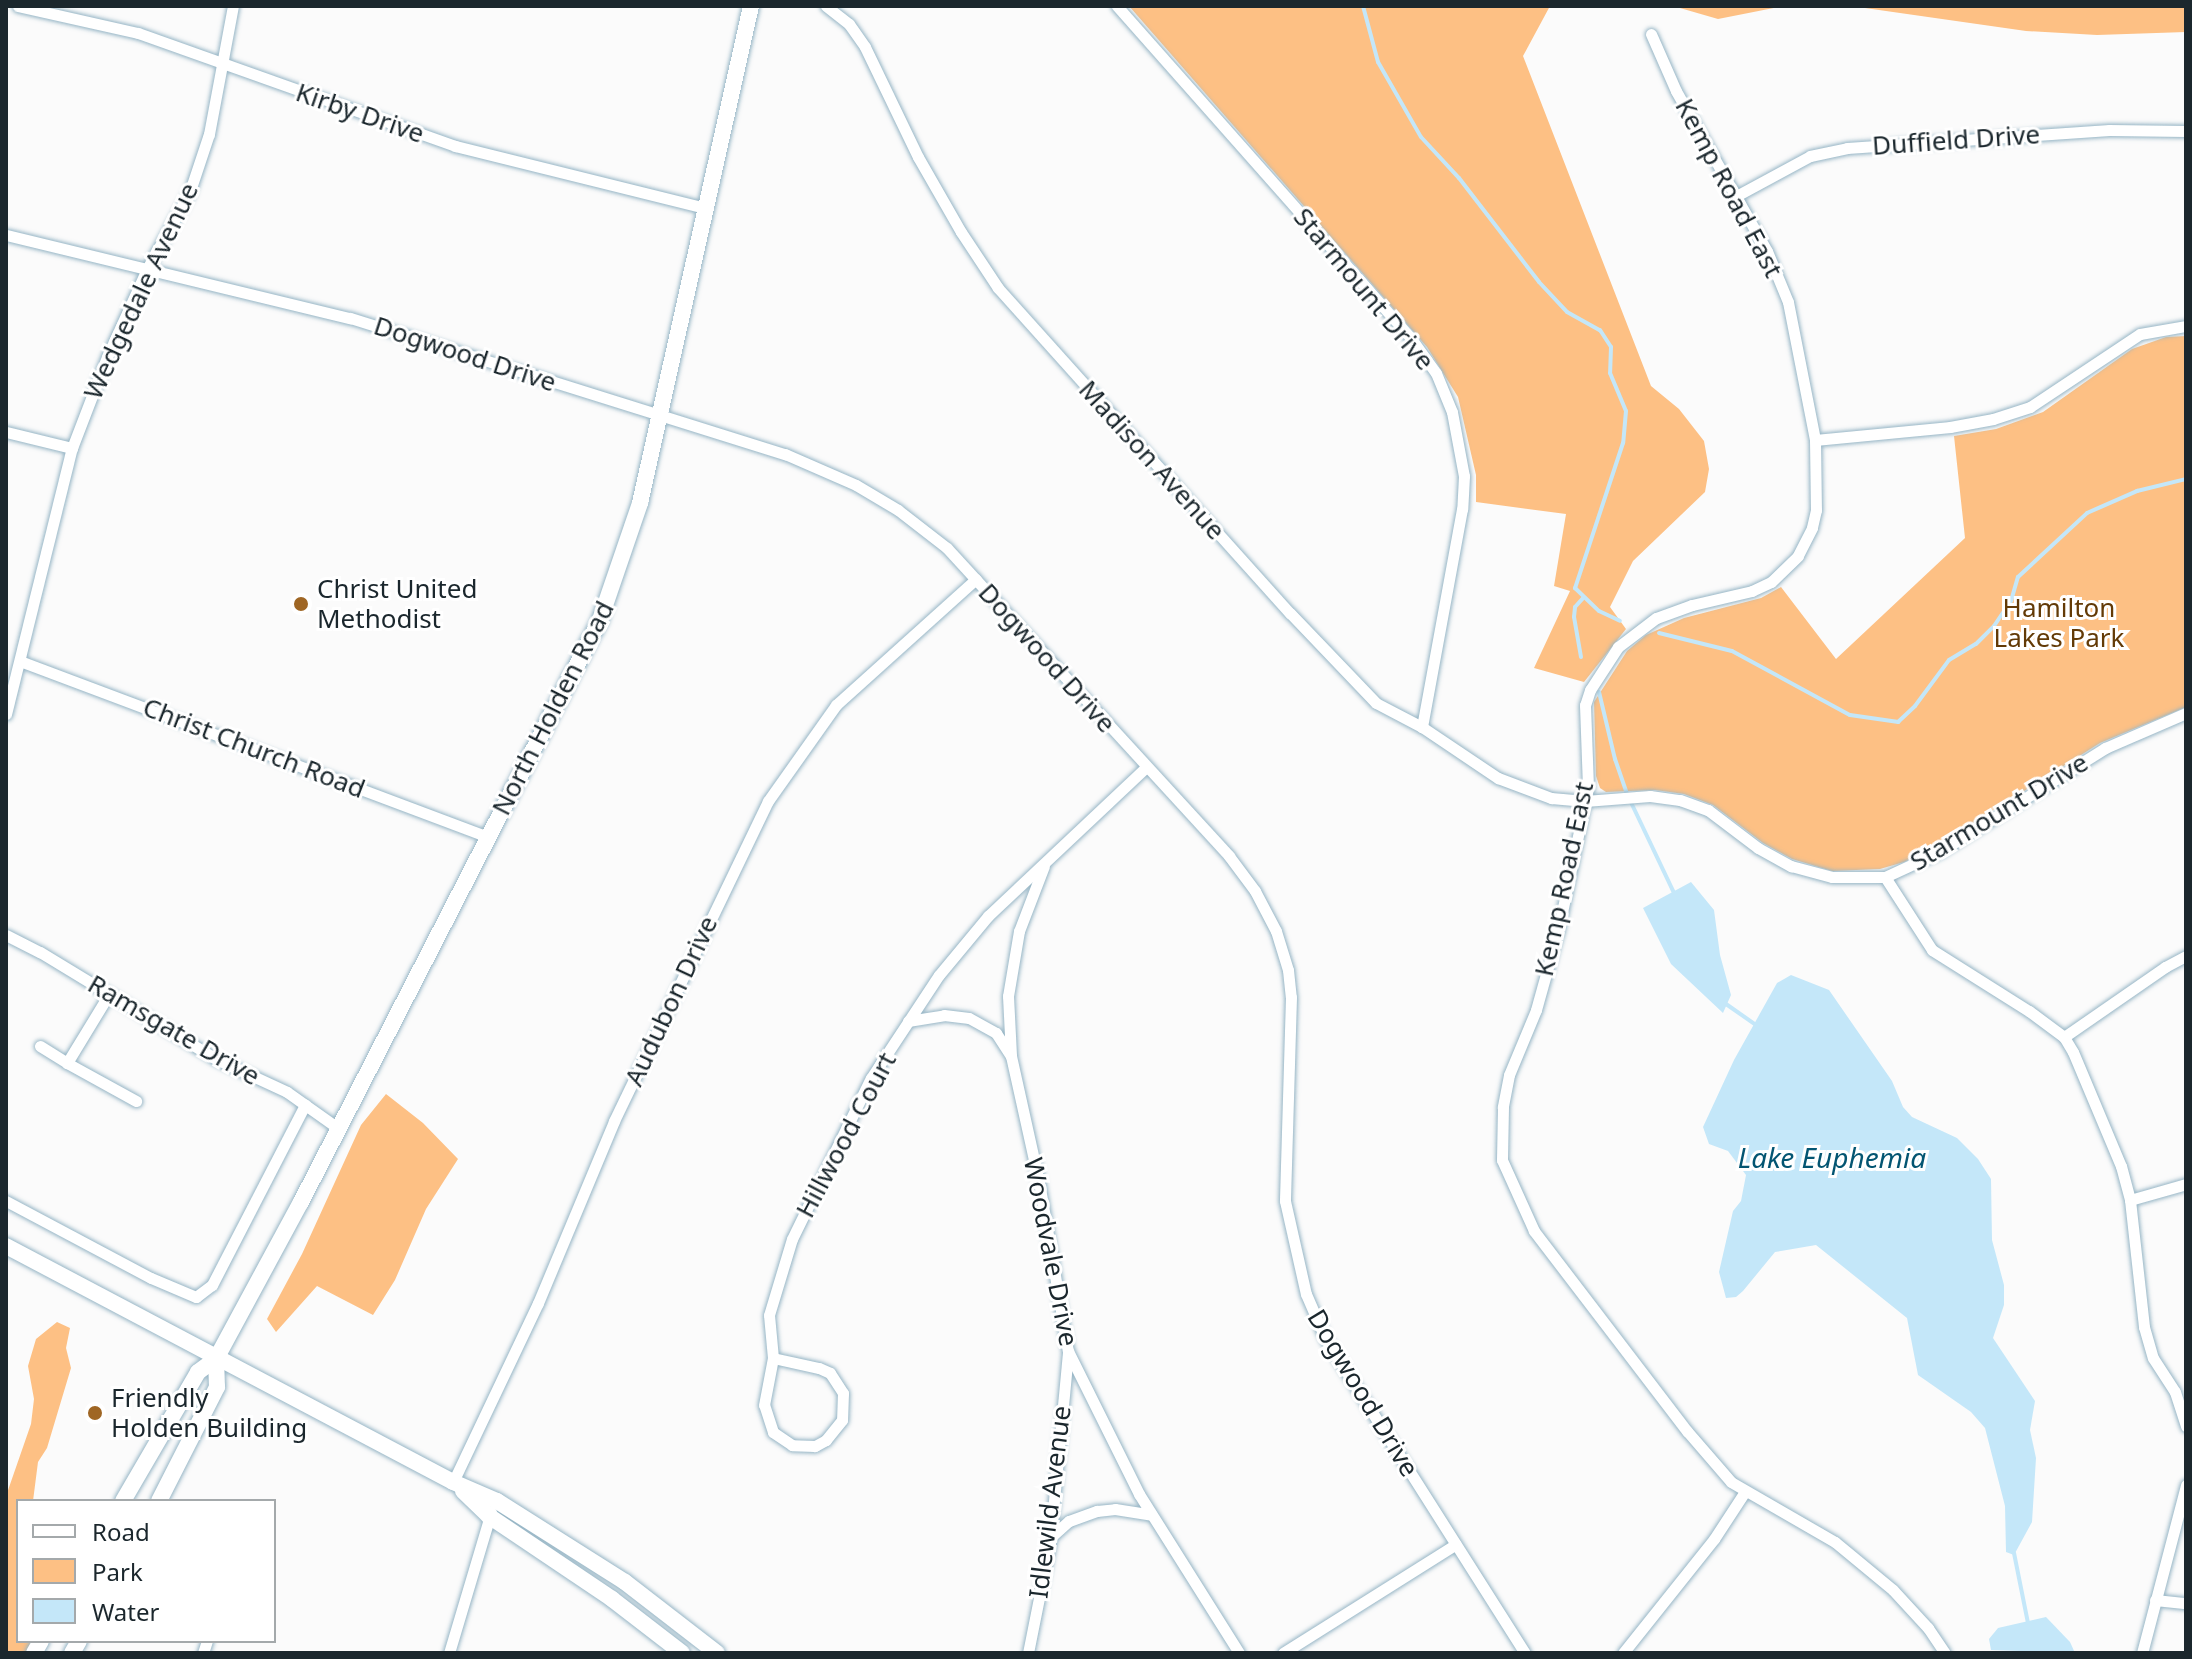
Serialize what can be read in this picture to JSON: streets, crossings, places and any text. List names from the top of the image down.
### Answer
{
  "streets": {
    "main road": ["North Holden Road"],
    "street": [
      "Kirby Drive",
      "Duffield Drive",
      "Kemp Road East",
      "Starmount Drive",
      "Wedgedale Avenue",
      "Dogwood Drive",
      "Madison Avenue",
      "Christ Church Road",
      "Audubon Drive",
      "Ramsgate Drive",
      "Hillwood Court",
      "Woodvale Drive",
      "Idlewild Avenue"
    ]
  },
  "crossings": [
    ["Kirby Drive", "Wedgedale Avenue"],
    ["Kirby Drive", "North Holden Road"],
    ["Duffield Drive", "Kemp Road East"],
    ["Kemp Road East", "Starmount Drive"],
    ["Kemp Road East", "Madison Avenue"],
    ["Starmount Drive", "Madison Avenue"],
    ["Wedgedale Avenue", "Dogwood Drive"],
    ["Wedgedale Avenue", "Christ Church Road"],
    ["Dogwood Drive", "North Holden Road"],
    ["Dogwood Drive", "Audubon Drive"],
    ["Dogwood Drive", "Hillwood Court"],
    ["North Holden Road", "Christ Church Road"],
    ["North Holden Road", "Ramsgate Drive"],
    ["Hillwood Court", "Woodvale Drive"],
    ["Woodvale Drive", "Idlewild Avenue"]
  ],
  "water": ["Lake Euphemia"],
  "parks": ["Hamilton Lakes Park"],
  "places": ["Christ United Methodist", "Friendly Holden Building"],
  "legend": ["Road", "Park", "Water"]
}
